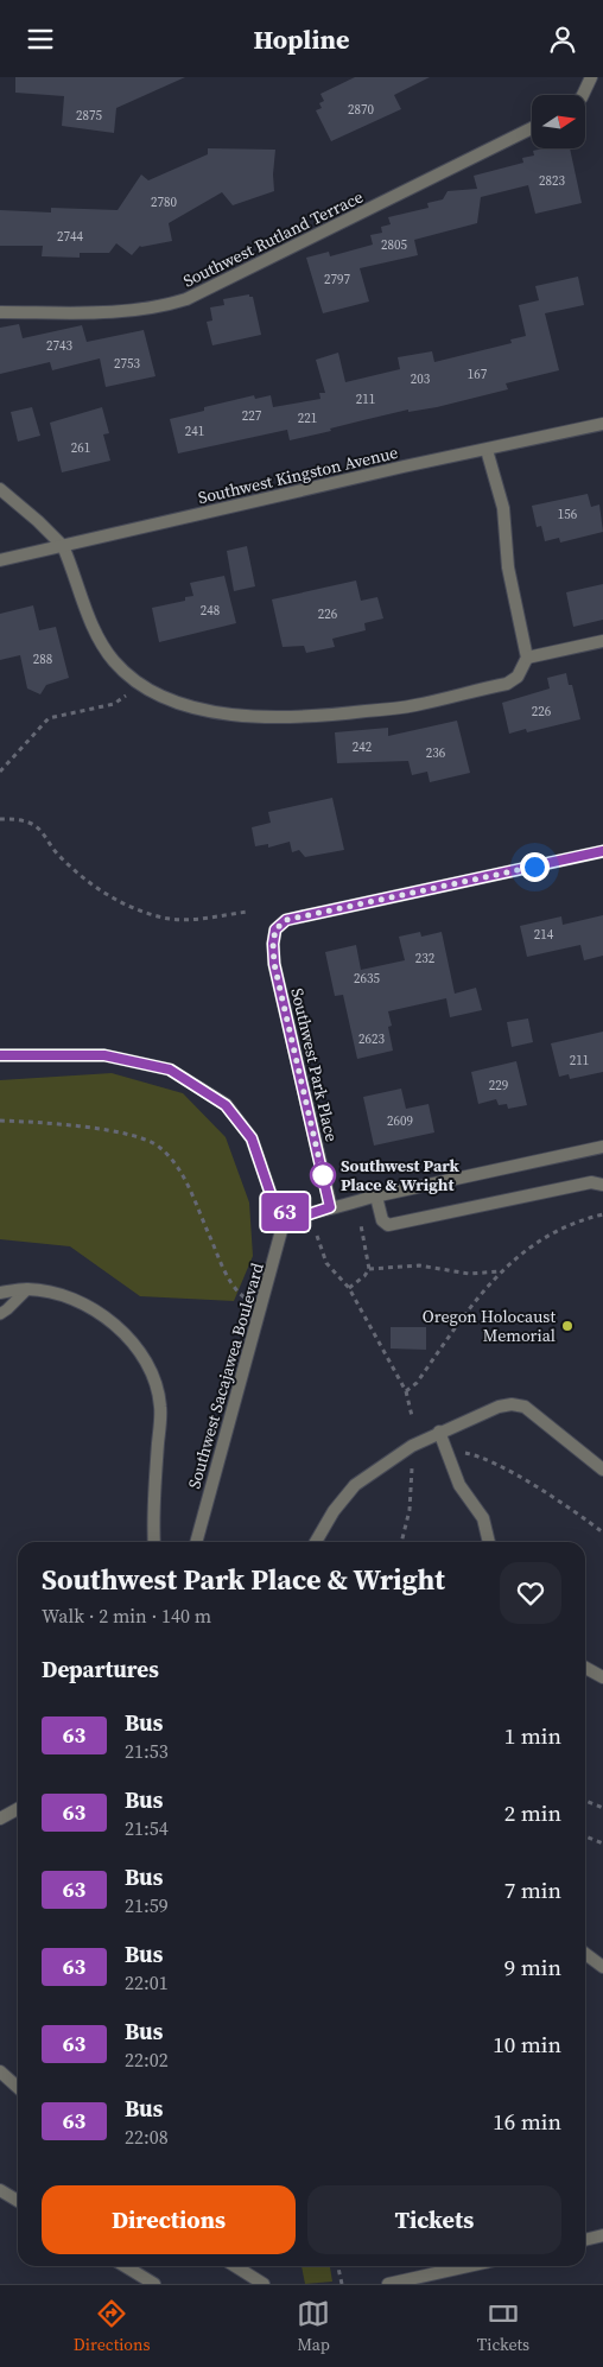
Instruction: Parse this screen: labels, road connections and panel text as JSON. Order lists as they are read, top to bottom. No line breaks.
{"streets":{"street":["Southwest Rutland Terrace","Southwest Kingston Avenue","Southwest Park Place","Southwest Sacajawea Boulevard"]},"places":["Southwest Park Place & Wright","Oregon Holocaust Memorial"],"lines":["bus line 63"],"house_numbers":["2870","2875","2823","2780","2744","2805","2797","2743","2753","167","203","211","227","221","241","261","156","248","226","288","226","242","236","214","232","2635","2623","211","229","2609"],"north":"right","page":{"header":"Hopline","on_map":"63","heading":[["Southwest Park Place & Wright","Walk · 2 min · 140 m"],"Departures"],"list":[{"mark":"63","name":"Bus","note":"21:53","value":"1 min"},{"mark":"63","name":"Bus","note":"21:54","value":"2 min"},{"mark":"63","name":"Bus","note":"21:59","value":"7 min"},{"mark":"63","name":"Bus","note":"22:01","value":"9 min"},{"mark":"63","name":"Bus","note":"22:02","value":"10 min"},{"mark":"63","name":"Bus","note":"22:08","value":"16 min"}],"buttons":["Directions","Tickets"],"tabs":["Directions","Map","Tickets"]}}
